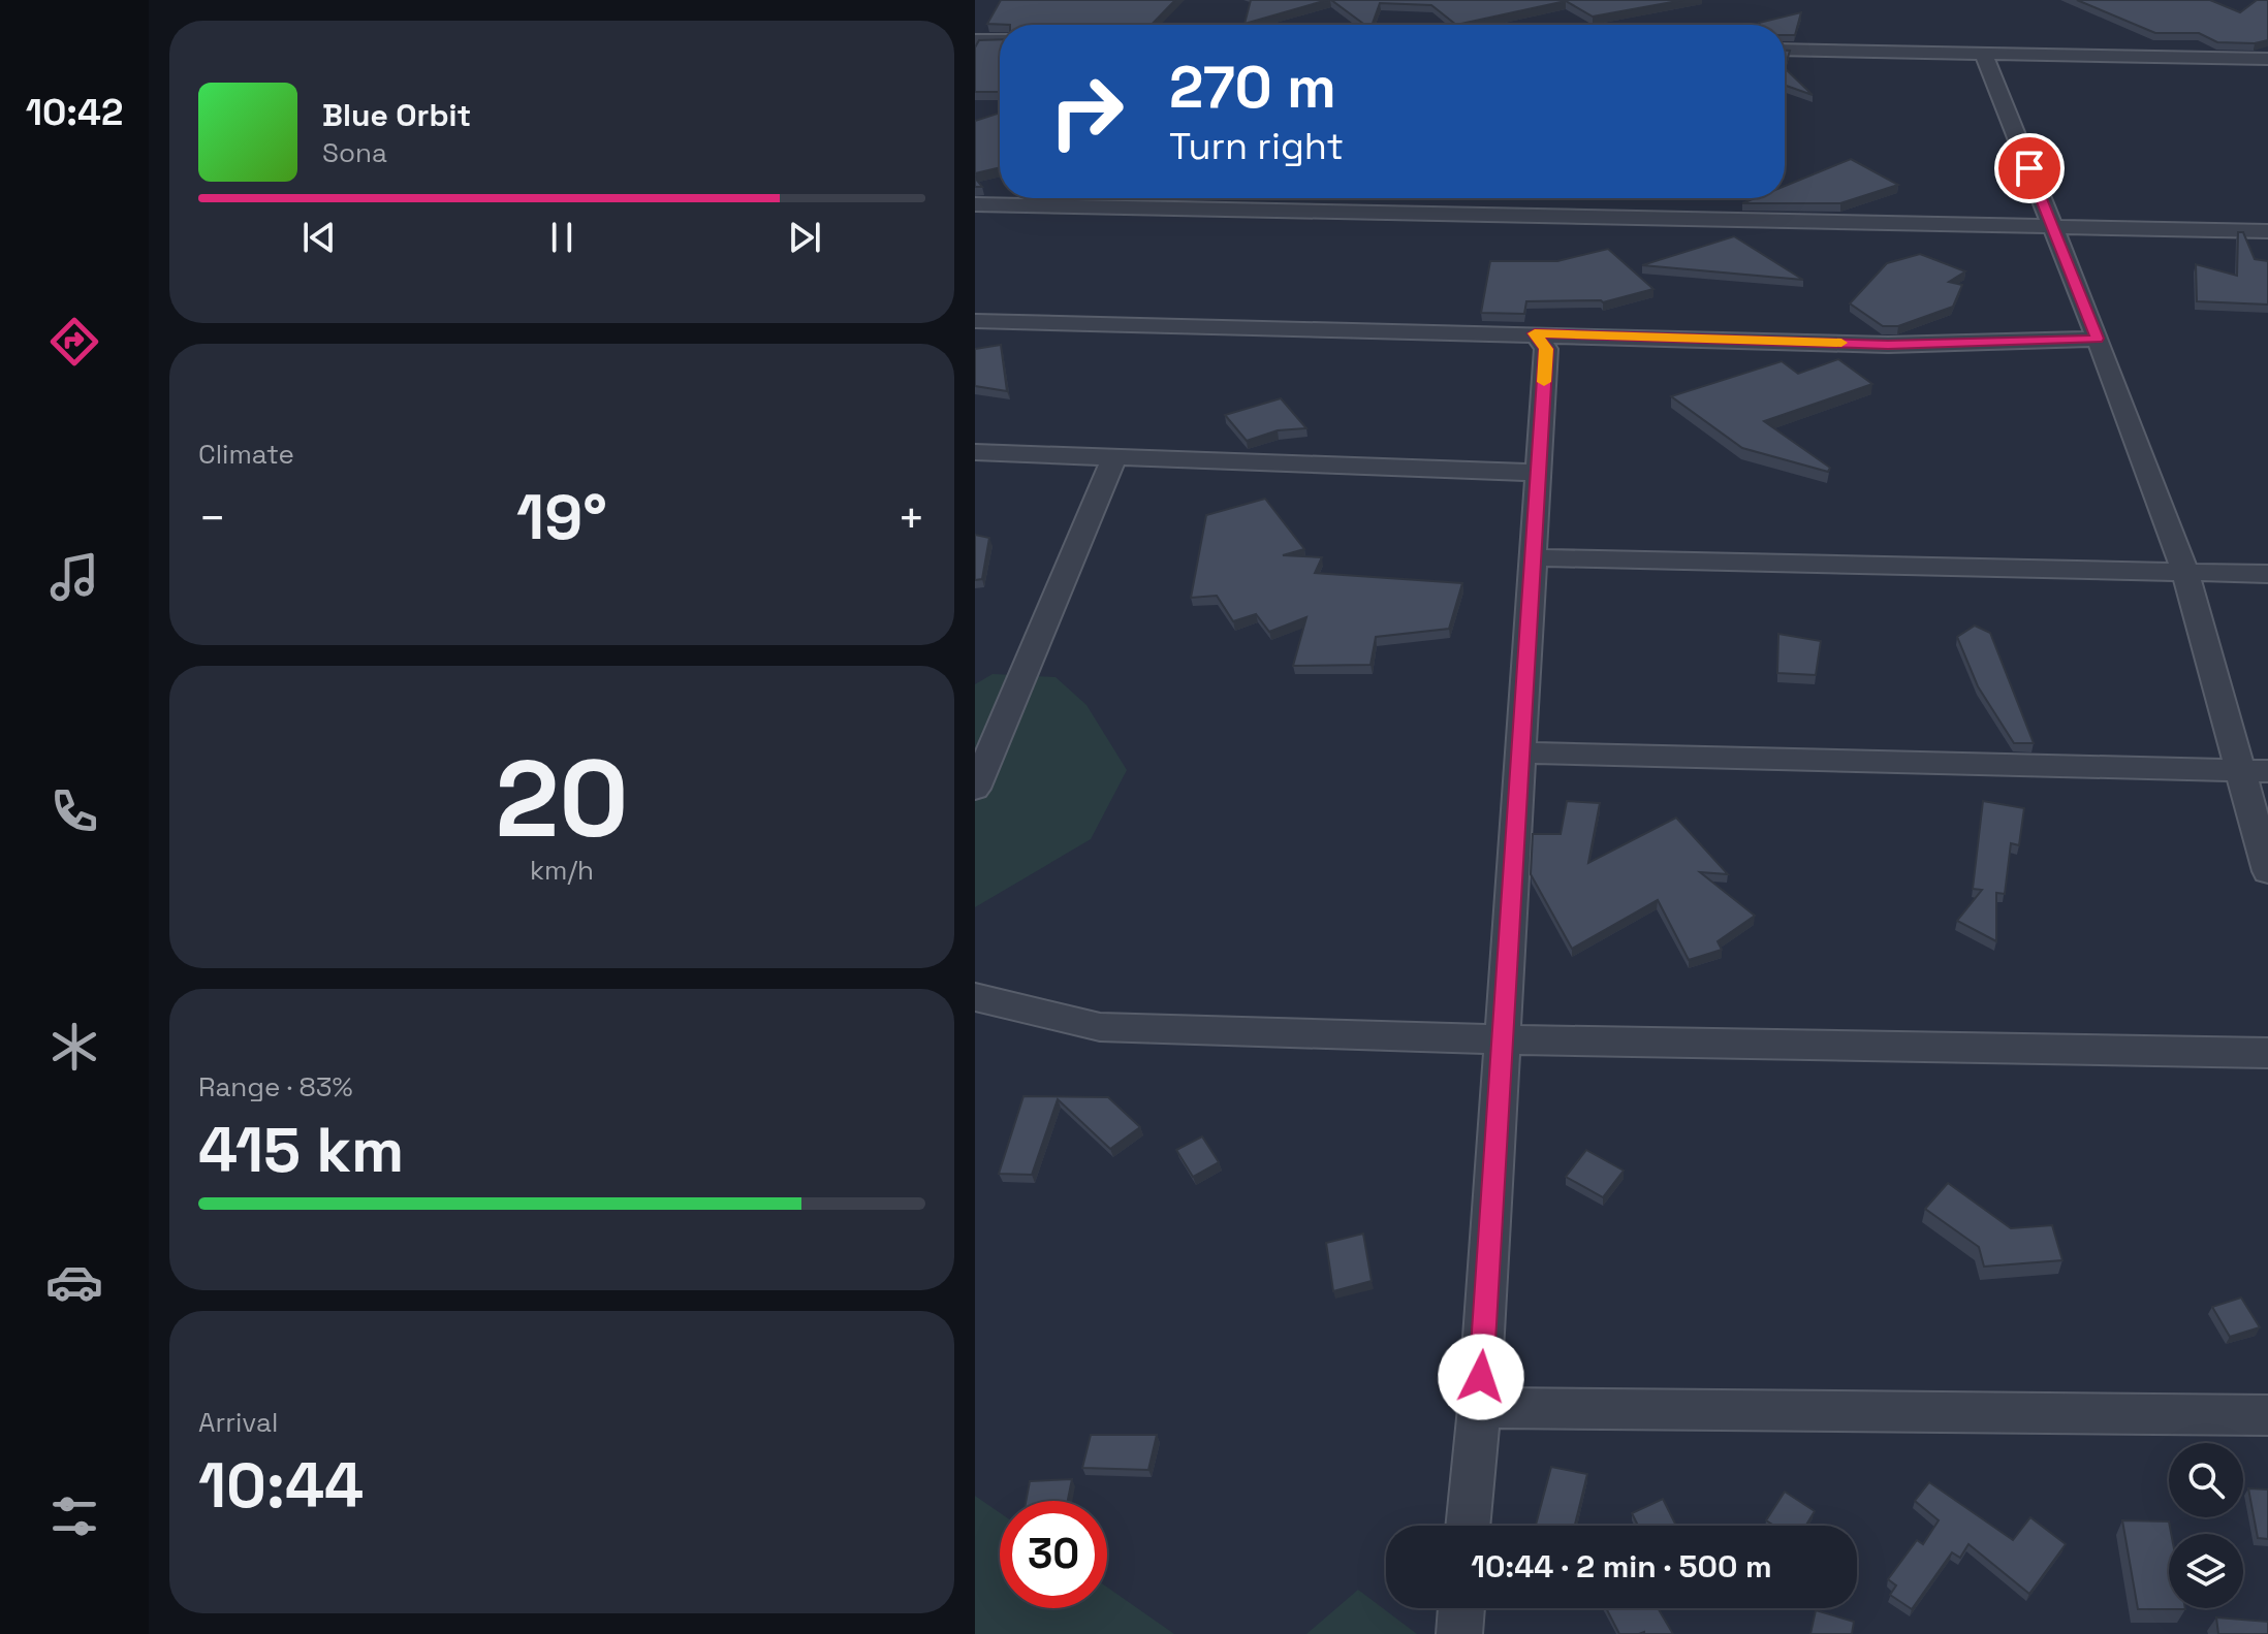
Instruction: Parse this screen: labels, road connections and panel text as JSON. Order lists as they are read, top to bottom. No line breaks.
{"page":{"tabs":"10:42","turn":["270 m","Turn right"],"song":["Blue Orbit","Sona"],"tile":["Climate",["20","km/h"],["Range · 83%","415 km"],["Arrival","10:44"]],"heat":["−","19°","+"],"limit":"30","trip":"10:44 · 2 min · 500 m"}}
